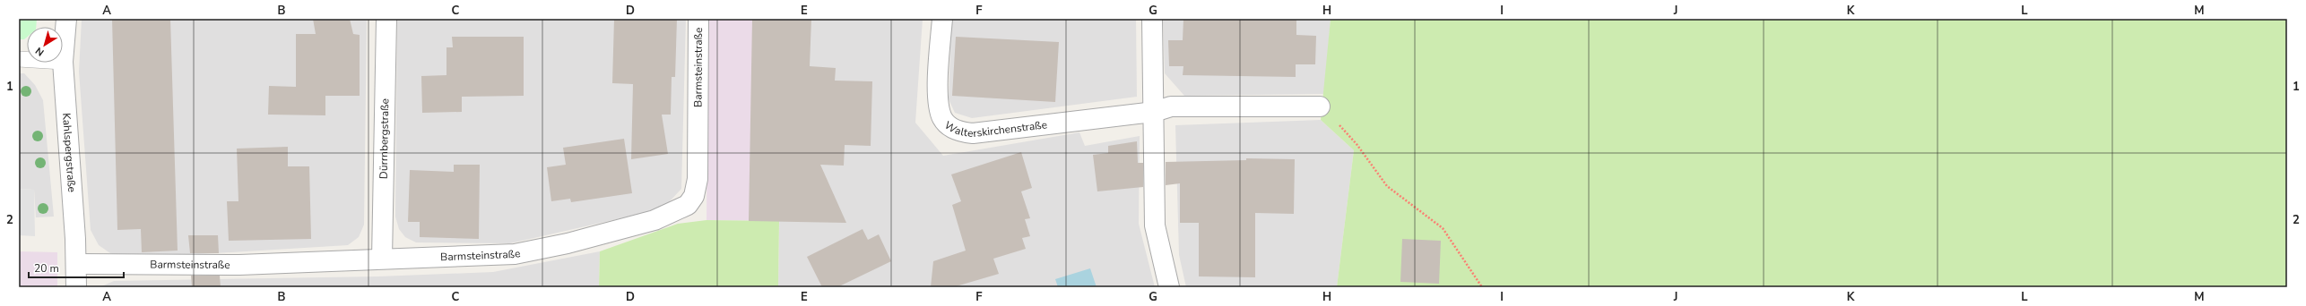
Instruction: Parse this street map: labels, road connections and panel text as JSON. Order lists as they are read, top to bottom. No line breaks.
{"streets":{"street":["Barmsteinstraße","Walterskirchenstraße","Dürrnbergstraße","Kahlspergstraße"]},"crossings":[["Barmsteinstraße","Dürrnbergstraße"],["Barmsteinstraße","Kahlspergstraße"]],"scale_bar":"20 m","north":"bottom left","grid":{"columns":["A","B","C","D","E","F","G","H","I","J","K","L","M"],"rows":["1","2"]}}
